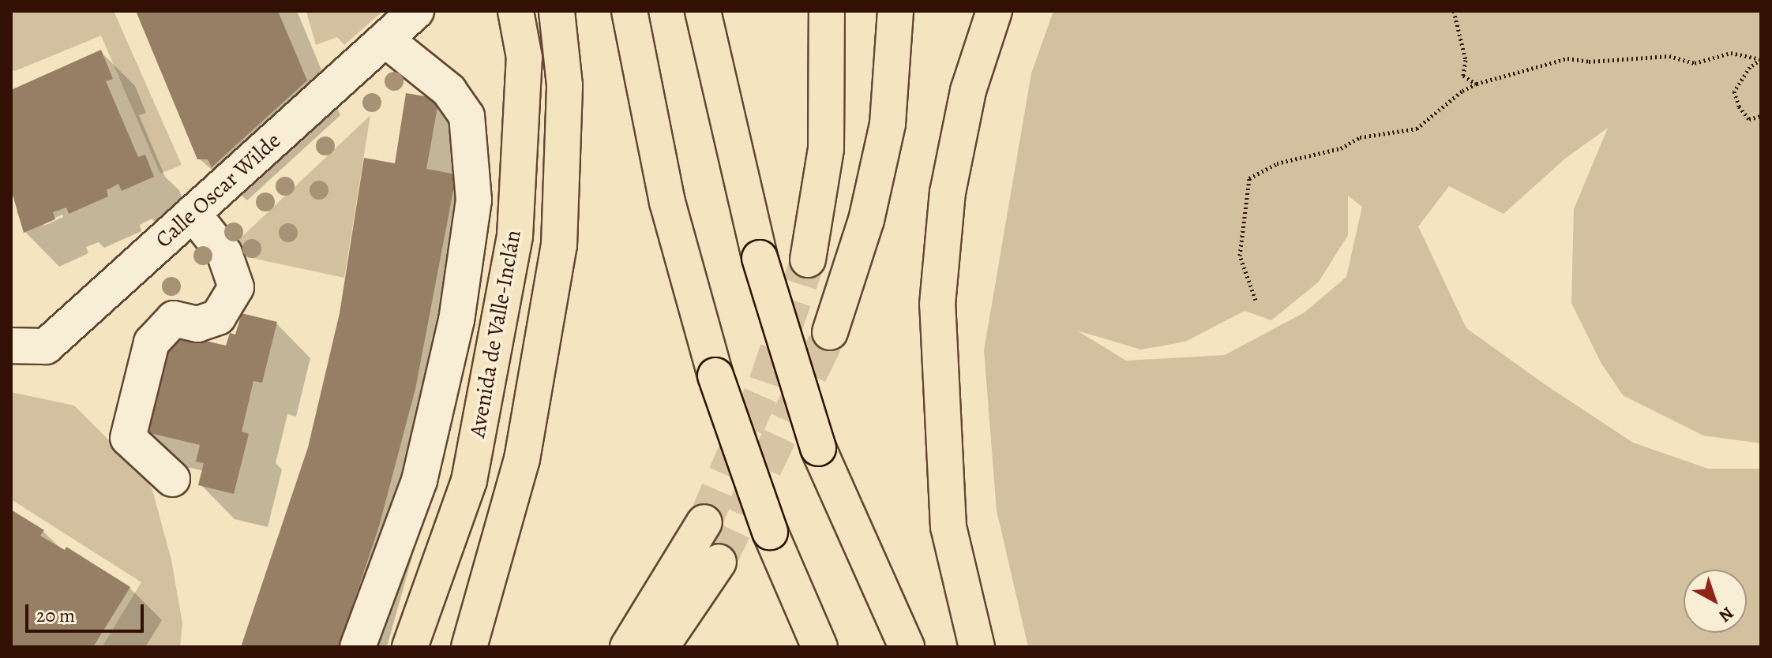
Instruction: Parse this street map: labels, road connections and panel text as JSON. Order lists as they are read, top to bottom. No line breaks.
{"streets":{"main road":["Avenida de Valle-Inclán"],"street":["Calle Oscar Wilde"]},"scale_bar":"20 m","north":"bottom right"}
